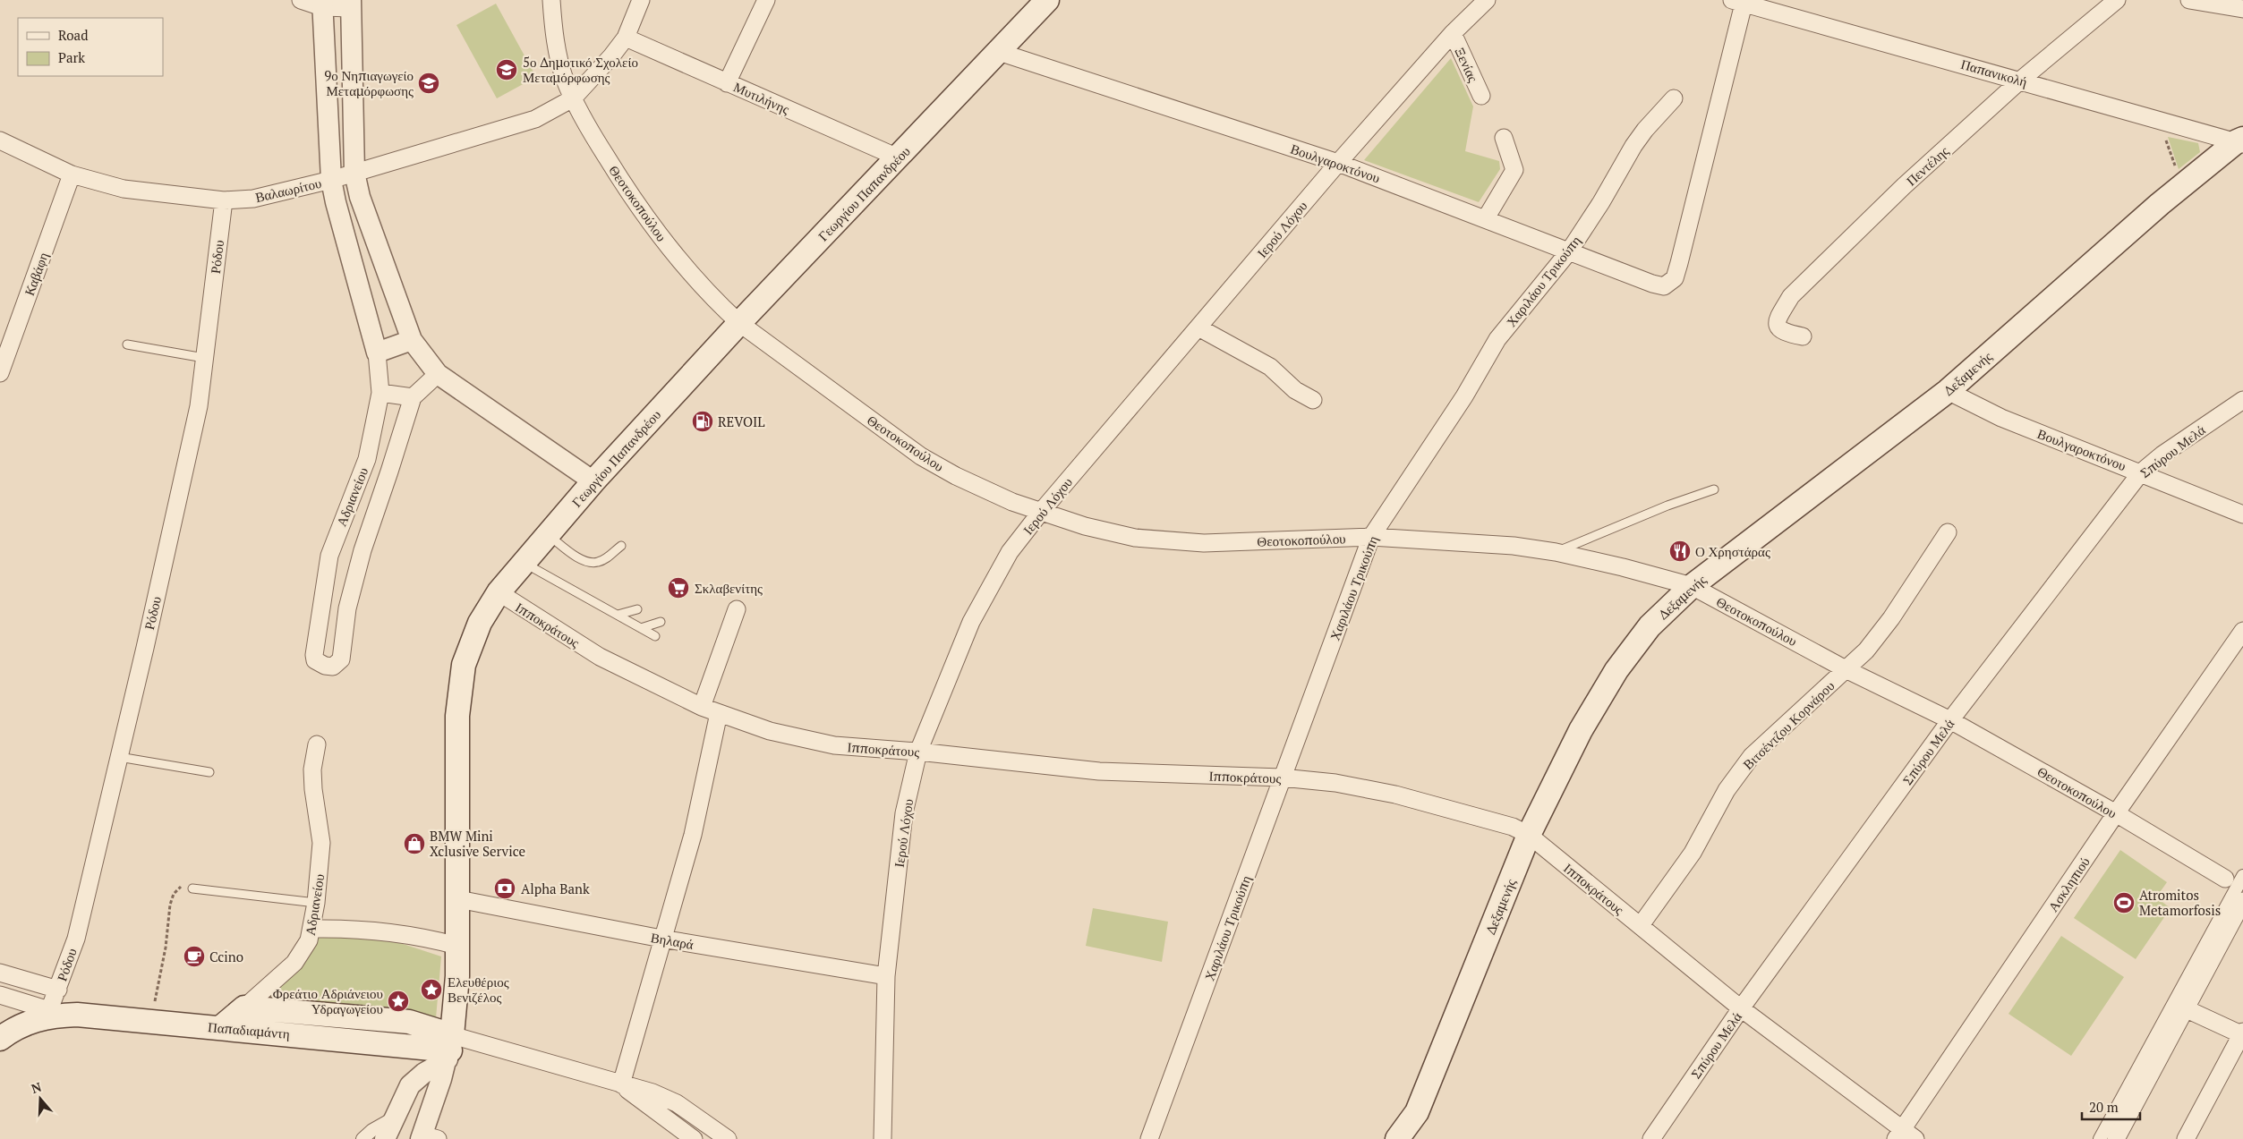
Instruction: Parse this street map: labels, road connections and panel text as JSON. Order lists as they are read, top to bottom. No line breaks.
{"streets":{"main road":["Γεωργίου Παπανδρέου","Δεξαμενής","Αδριανείου","Παπαδιαμάντη"],"street":["Ξενίας","Παπανικολή","Μυτιλήνης","Βουλγαροκτόνου","Πεντέλης","Βαλαωρίτου","Θεοτοκοπούλου","Ιερού Λόχου","Ρόδου","Καβάφη","Χαριλάου Τρικούπη","Σπύρου Μελά","Ιπποκράτους","Βιτσέντζου Κορνάρου","Ασκληπιού","Βηλαρά"]},"crossings":[["Ξενίας","Ιερού Λόχου"],["Παπανικολή","Βουλγαροκτόνου"],["Παπανικολή","Πεντέλης"],["Παπανικολή","Δεξαμενής"],["Μυτιλήνης","Βαλαωρίτου"],["Μυτιλήνης","Γεωργίου Παπανδρέου"],["Βουλγαροκτόνου","Γεωργίου Παπανδρέου"],["Βουλγαροκτόνου","Ιερού Λόχου"],["Βουλγαροκτόνου","Χαριλάου Τρικούπη"],["Βουλγαροκτόνου","Δεξαμενής"],["Βουλγαροκτόνου","Σπύρου Μελά"],["Βαλαωρίτου","Θεοτοκοπούλου"],["Βαλαωρίτου","Ρόδου"],["Βαλαωρίτου","Καβάφη"],["Βαλαωρίτου","Αδριανείου"],["Γεωργίου Παπανδρέου","Θεοτοκοπούλου"],["Γεωργίου Παπανδρέου","Ιπποκράτους"],["Γεωργίου Παπανδρέου","Βηλαρά"],["Γεωργίου Παπανδρέου","Παπαδιαμάντη"],["Θεοτοκοπούλου","Ιερού Λόχου"],["Θεοτοκοπούλου","Χαριλάου Τρικούπη"],["Θεοτοκοπούλου","Δεξαμενής"],["Θεοτοκοπούλου","Σπύρου Μελά"],["Θεοτοκοπούλου","Βιτσέντζου Κορνάρου"],["Θεοτοκοπούλου","Ασκληπιού"],["Ιερού Λόχου","Ιπποκράτους"],["Ιερού Λόχου","Βηλαρά"],["Ρόδου","Παπαδιαμάντη"],["Χαριλάου Τρικούπη","Ιπποκράτους"],["Δεξαμενής","Ιπποκράτους"],["Σπύρου Μελά","Ιπποκράτους"],["Αδριανείου","Παπαδιαμάντη"],["Ιπποκράτους","Βιτσέντζου Κορνάρου"],["Ιπποκράτους","Ασκληπιού"]],"places":{"school or university":["5ο Δημοτικό Σχολείο Μεταμόρφωσης","9ο Νηπιαγωγείο Μεταμόρφωσης"],"fuel station":["REVOIL"],"restaurant":["Ο Χρηστάρας"],"supermarket":["Σκλαβενίτης"],"shop":["BMW Mini Xclusive Service"],"bank":["Alpha Bank"],"sports":["Atromitos Metamorfosis"],"cafe":["Ccino"],"place":["Ελευθέριος Βενιζέλος","Φρεάτιο Αδριάνειου Υδραγωγείου"]},"legend":["Road","Park"],"scale_bar":"20 m","north":"top"}
